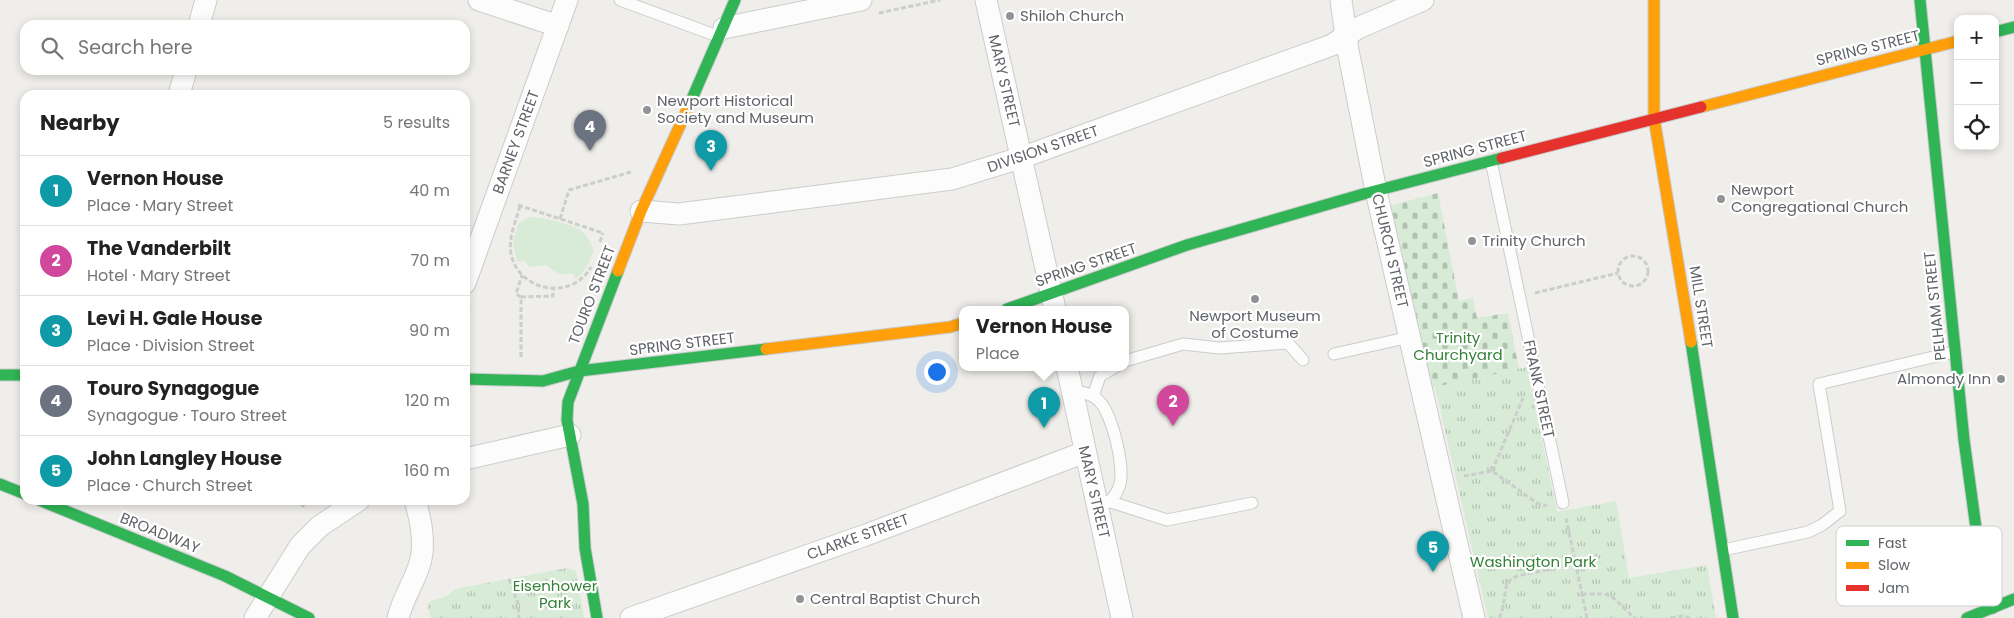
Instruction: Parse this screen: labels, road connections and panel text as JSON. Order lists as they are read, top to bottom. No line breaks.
{"streets":{"main road":["SPRING STREET","TOURO STREET","PELHAM STREET","MILL STREET","BROADWAY"],"street":["MARY STREET","BARNEY STREET","DIVISION STREET","CHURCH STREET","CLARKE STREET"],"lane":["FRANK STREET"]},"crossings":[["SPRING STREET","MARY STREET"],["SPRING STREET","CHURCH STREET"],["SPRING STREET","TOURO STREET"],["SPRING STREET","PELHAM STREET"],["SPRING STREET","MILL STREET"],["SPRING STREET","FRANK STREET"],["MARY STREET","DIVISION STREET"],["MARY STREET","CLARKE STREET"],["DIVISION STREET","CHURCH STREET"],["DIVISION STREET","TOURO STREET"]],"parks":["Trinity Churchyard","Washington Park","Eisenhower Park"],"places":["Shiloh Church","Newport Historical Society and Museum","Newport Congregational Church","Trinity Church","Newport Museum of Costume","Almondy Inn","Central Baptist Church"],"legend":["Fast","Slow","Jam"],"page":{"map_buttons":["+","−"],"search":"Search here","heading":["Nearby","5 results"],"pins":["4","3","2","1","5"],"list":[{"mark":"1","name":"Vernon House","note":"Place · Mary Street","value":"40 m"},{"mark":"2","name":"The Vanderbilt","note":"Hotel · Mary Street","value":"70 m"},{"mark":"3","name":"Levi H. Gale House","note":"Place · Division Street","value":"90 m"},{"mark":"4","name":"Touro Synagogue","note":"Synagogue · Touro Street","value":"120 m"},{"mark":"5","name":"John Langley House","note":"Place · Church Street","value":"160 m"}],"popup":["Vernon House","Place"]}}
